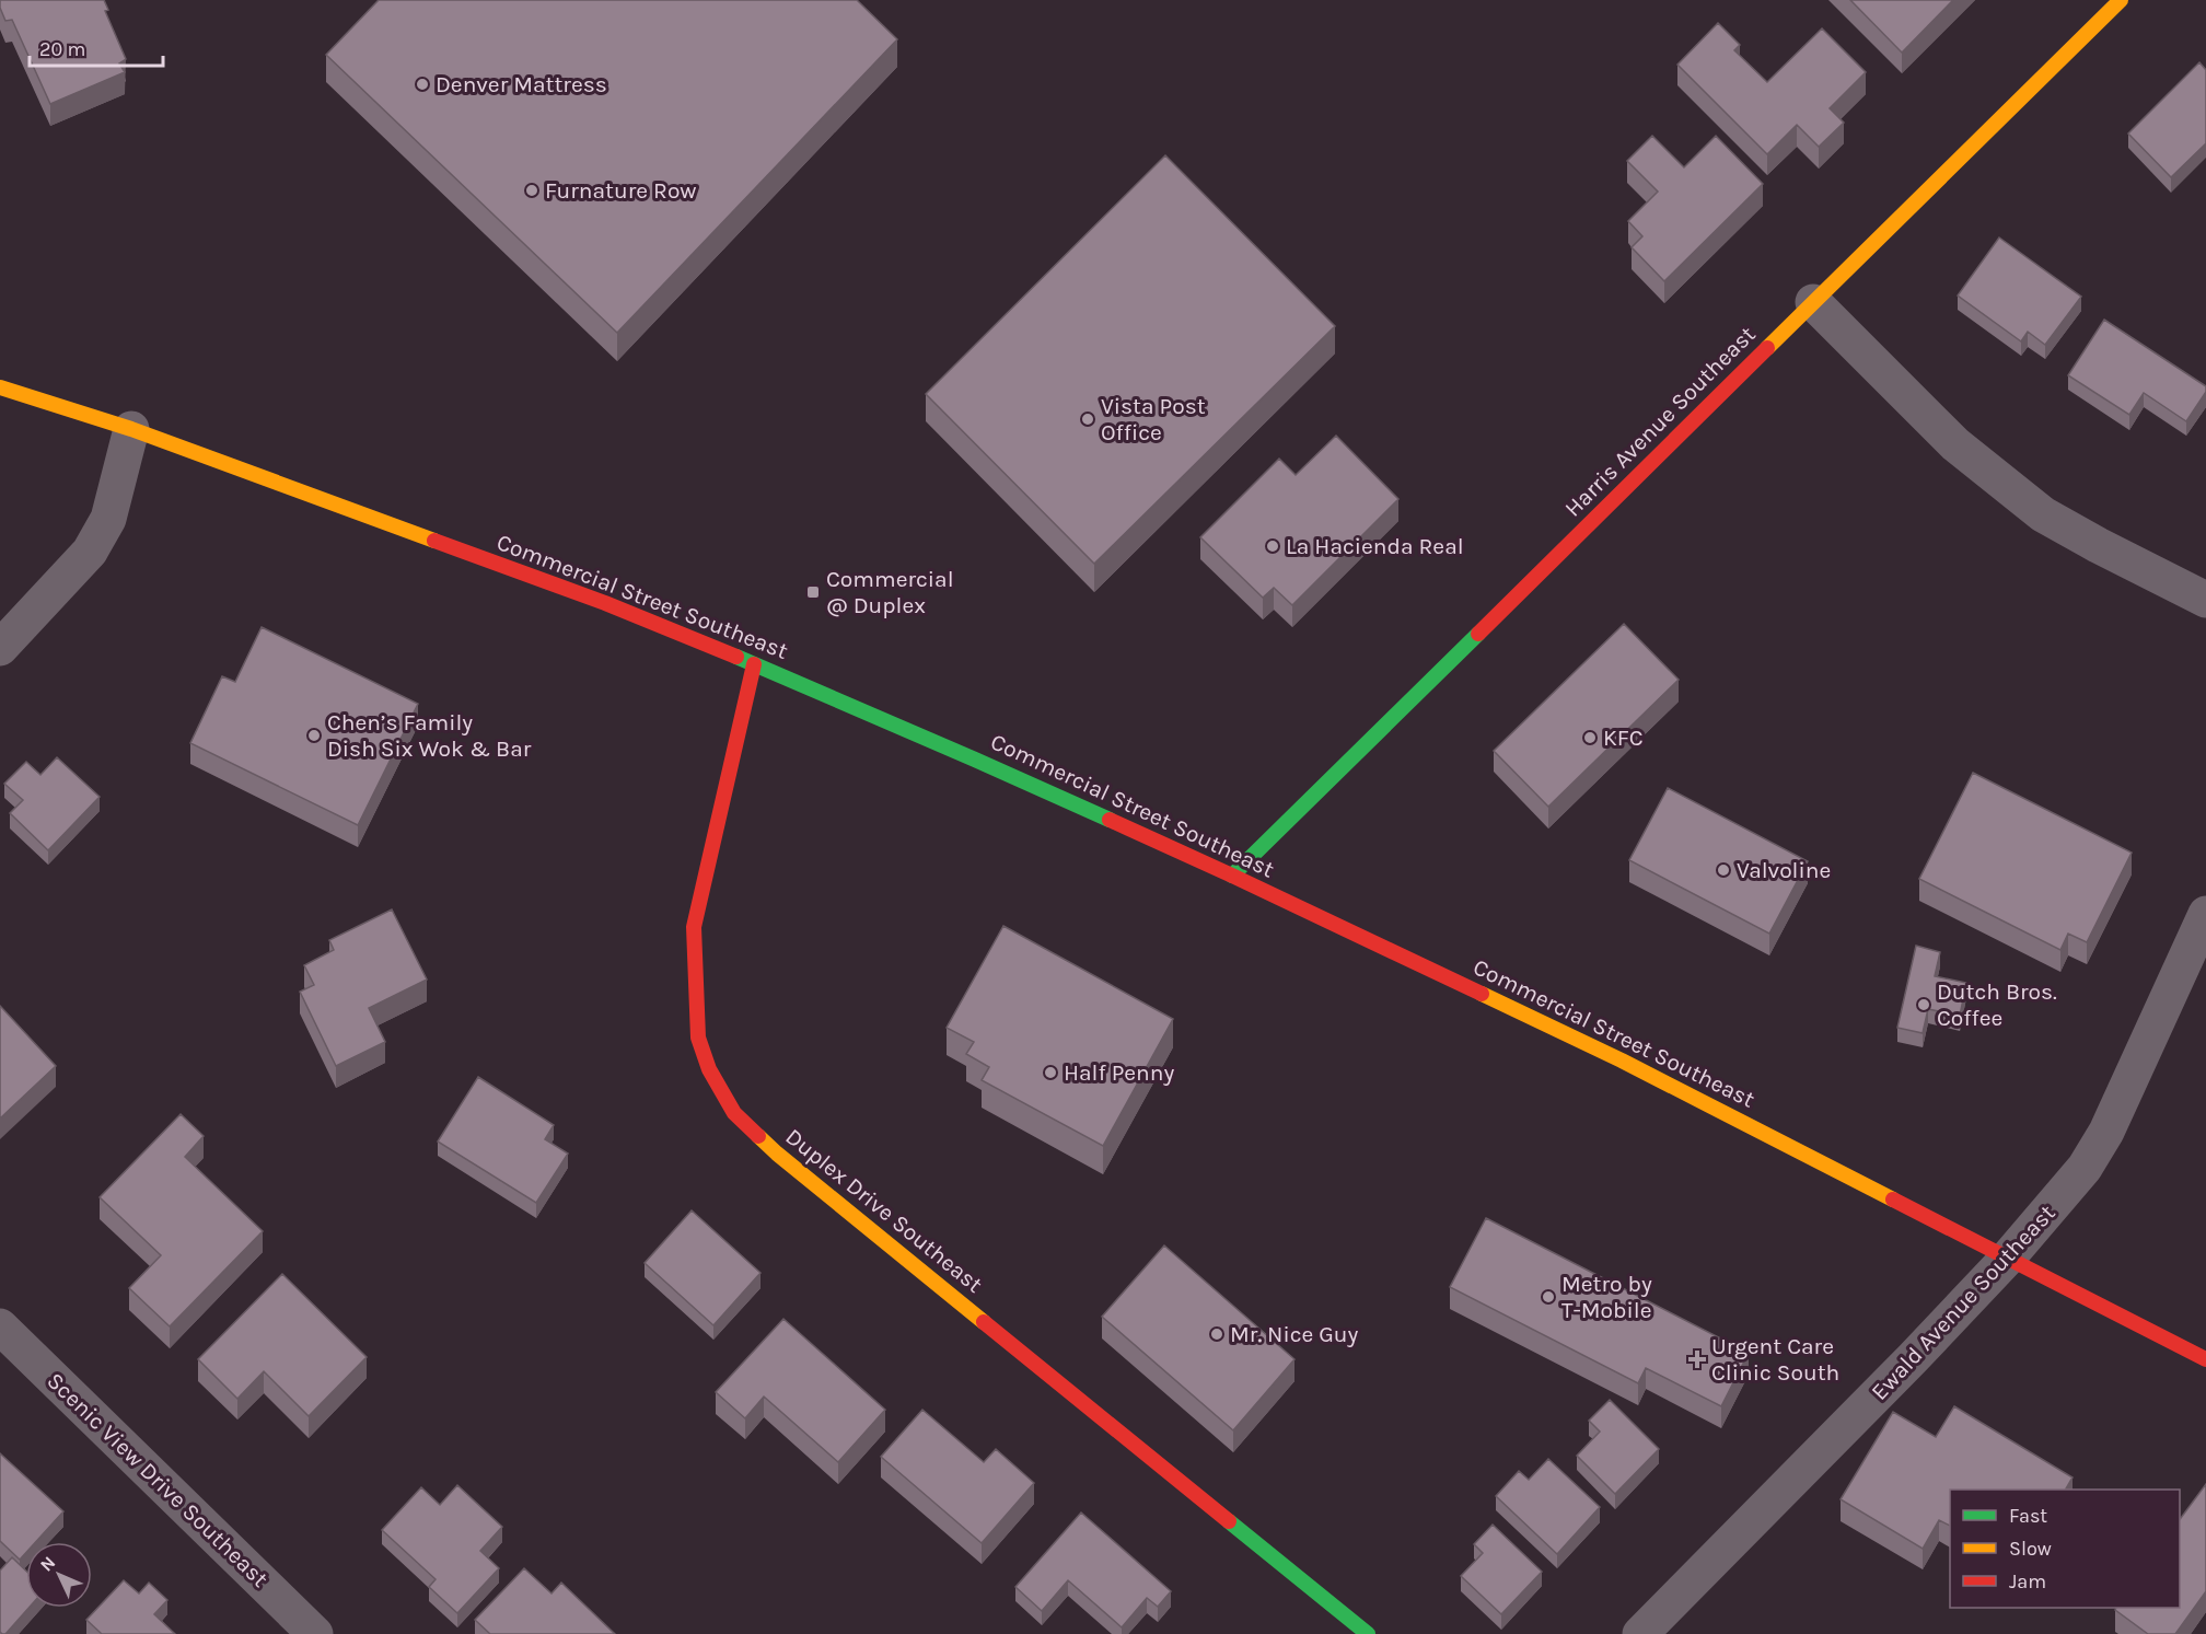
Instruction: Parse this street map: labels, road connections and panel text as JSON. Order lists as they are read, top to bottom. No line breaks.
{"streets":{"street":["Harris Avenue Southeast","Commercial Street Southeast","Duplex Drive Southeast","Ewald Avenue Southeast","Scenic View Drive Southeast"]},"crossings":[["Harris Avenue Southeast","Commercial Street Southeast"],["Commercial Street Southeast","Duplex Drive Southeast"],["Commercial Street Southeast","Ewald Avenue Southeast"]],"places":{"other":["Denver Mattress","Furnature Row","Vista Post Office","La Hacienda Real","Chen’s Family Dish Six Wok & Bar","KFC","Valvoline","Dutch Bros. Coffee","Half Penny","Metro by T-Mobile","Mr. Nice Guy"],"transit":["Commercial @ Duplex"],"health":["Urgent Care Clinic South"]},"legend":["Fast","Slow","Jam"],"scale_bar":"20 m","north":"top left"}
